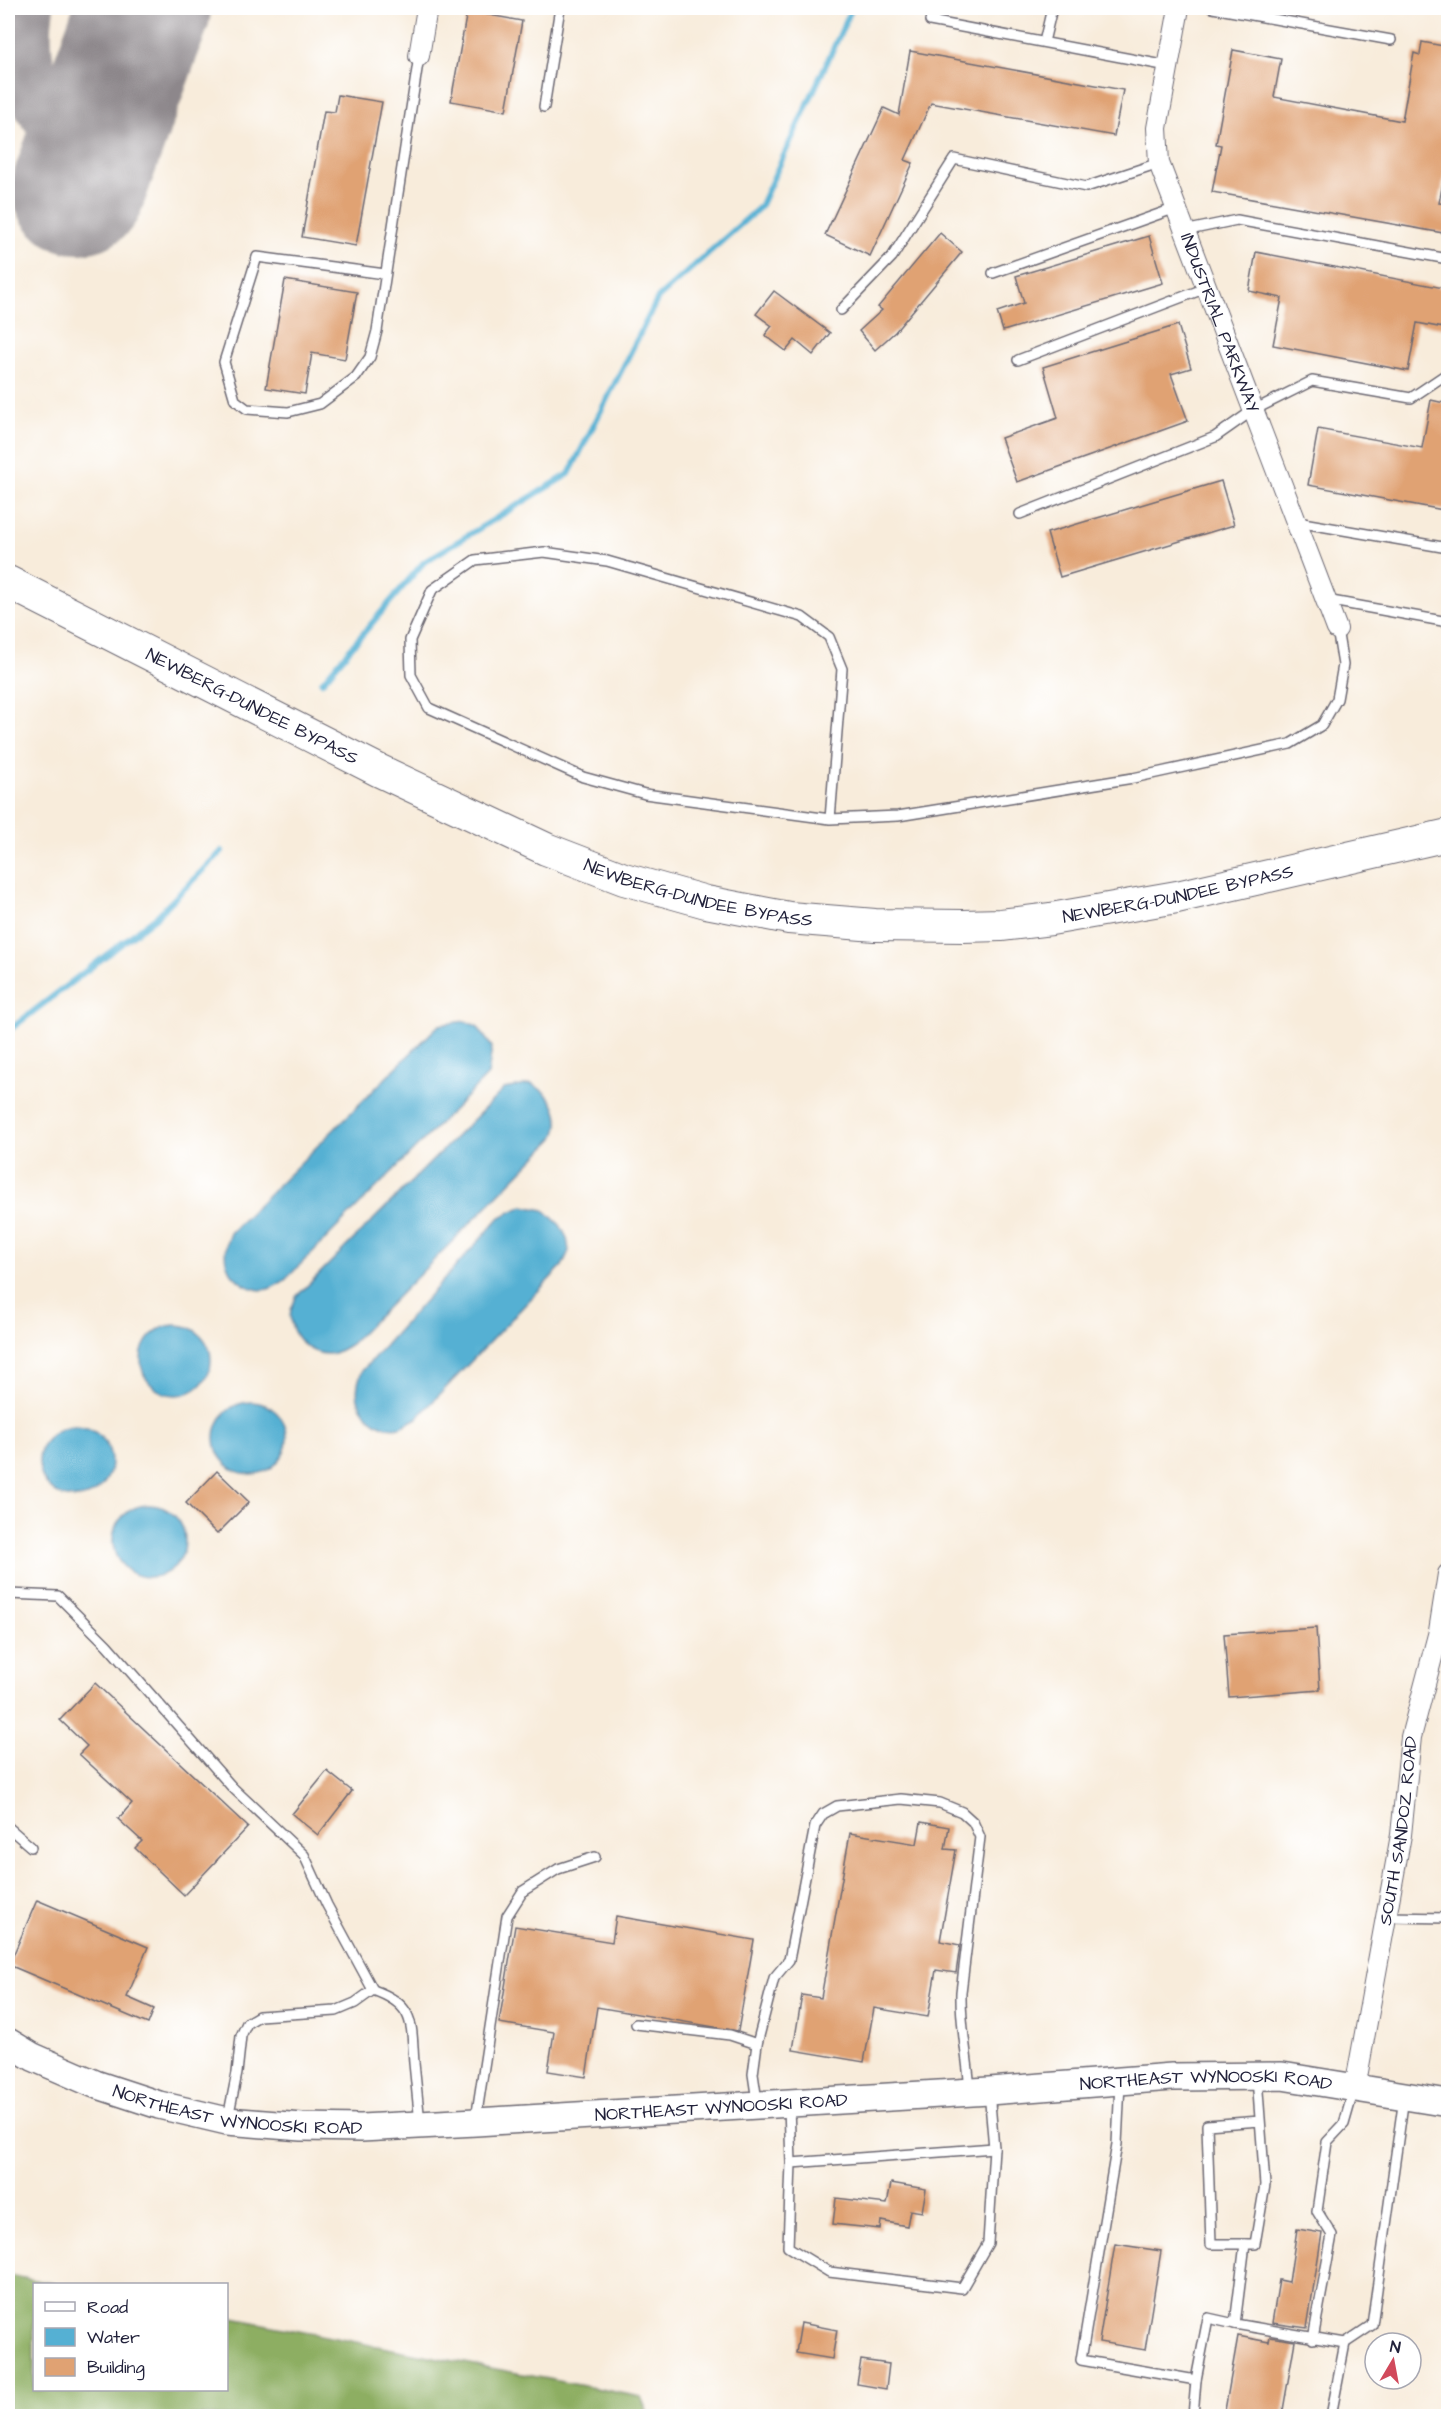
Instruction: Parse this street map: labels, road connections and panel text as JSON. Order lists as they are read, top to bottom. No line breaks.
{"streets":{"highway":["NEWBERG-DUNDEE BYPASS"],"main road":["NORTHEAST WYNOOSKI ROAD"],"street":["INDUSTRIAL PARKWAY","SOUTH SANDOZ ROAD"]},"crossings":[["SOUTH SANDOZ ROAD","NORTHEAST WYNOOSKI ROAD"]],"legend":["Road","Water","Building"],"north":"top"}
